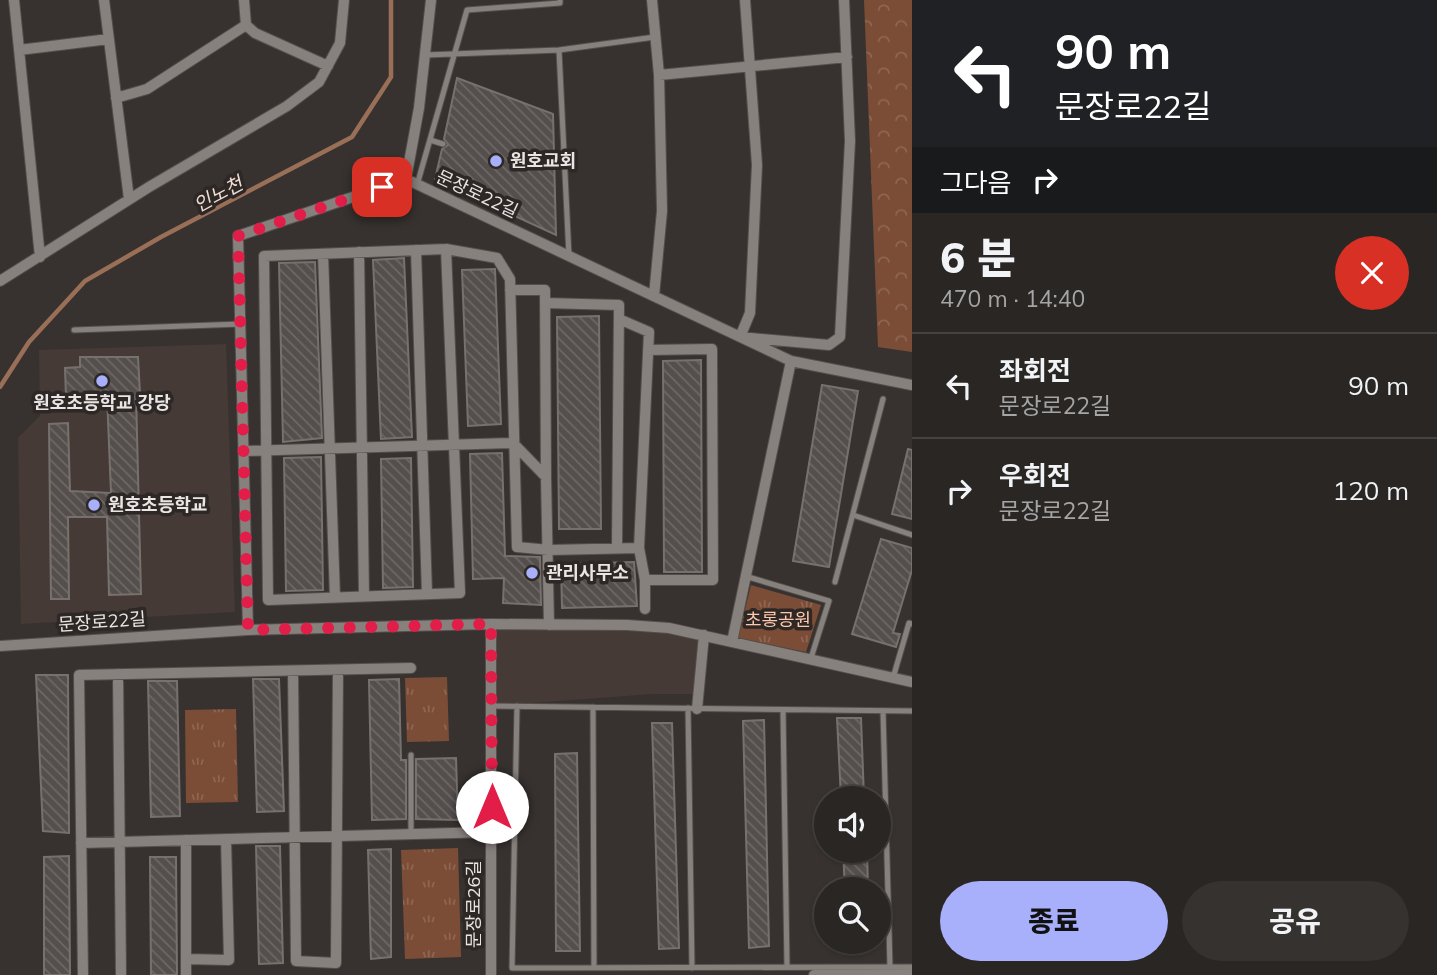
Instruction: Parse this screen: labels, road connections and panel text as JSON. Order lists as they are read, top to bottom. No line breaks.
{"streets":{"street":["문장로22길","문장로26길"]},"crossings":[["문장로22길","문장로26길"]],"water":["인노천"],"parks":["초롱공원"],"places":["원호교회","원호초등학교 강당","원호초등학교","관리사무소"],"page":{"turn":["90 m","문장로22길"],"then":"그다음","heading":["6 분","470 m · 14:40"],"list":[{"name":"좌회전","note":"문장로22길","value":"90 m"},{"name":"우회전","note":"문장로22길","value":"120 m"}],"buttons":["종료","공유"]}}
